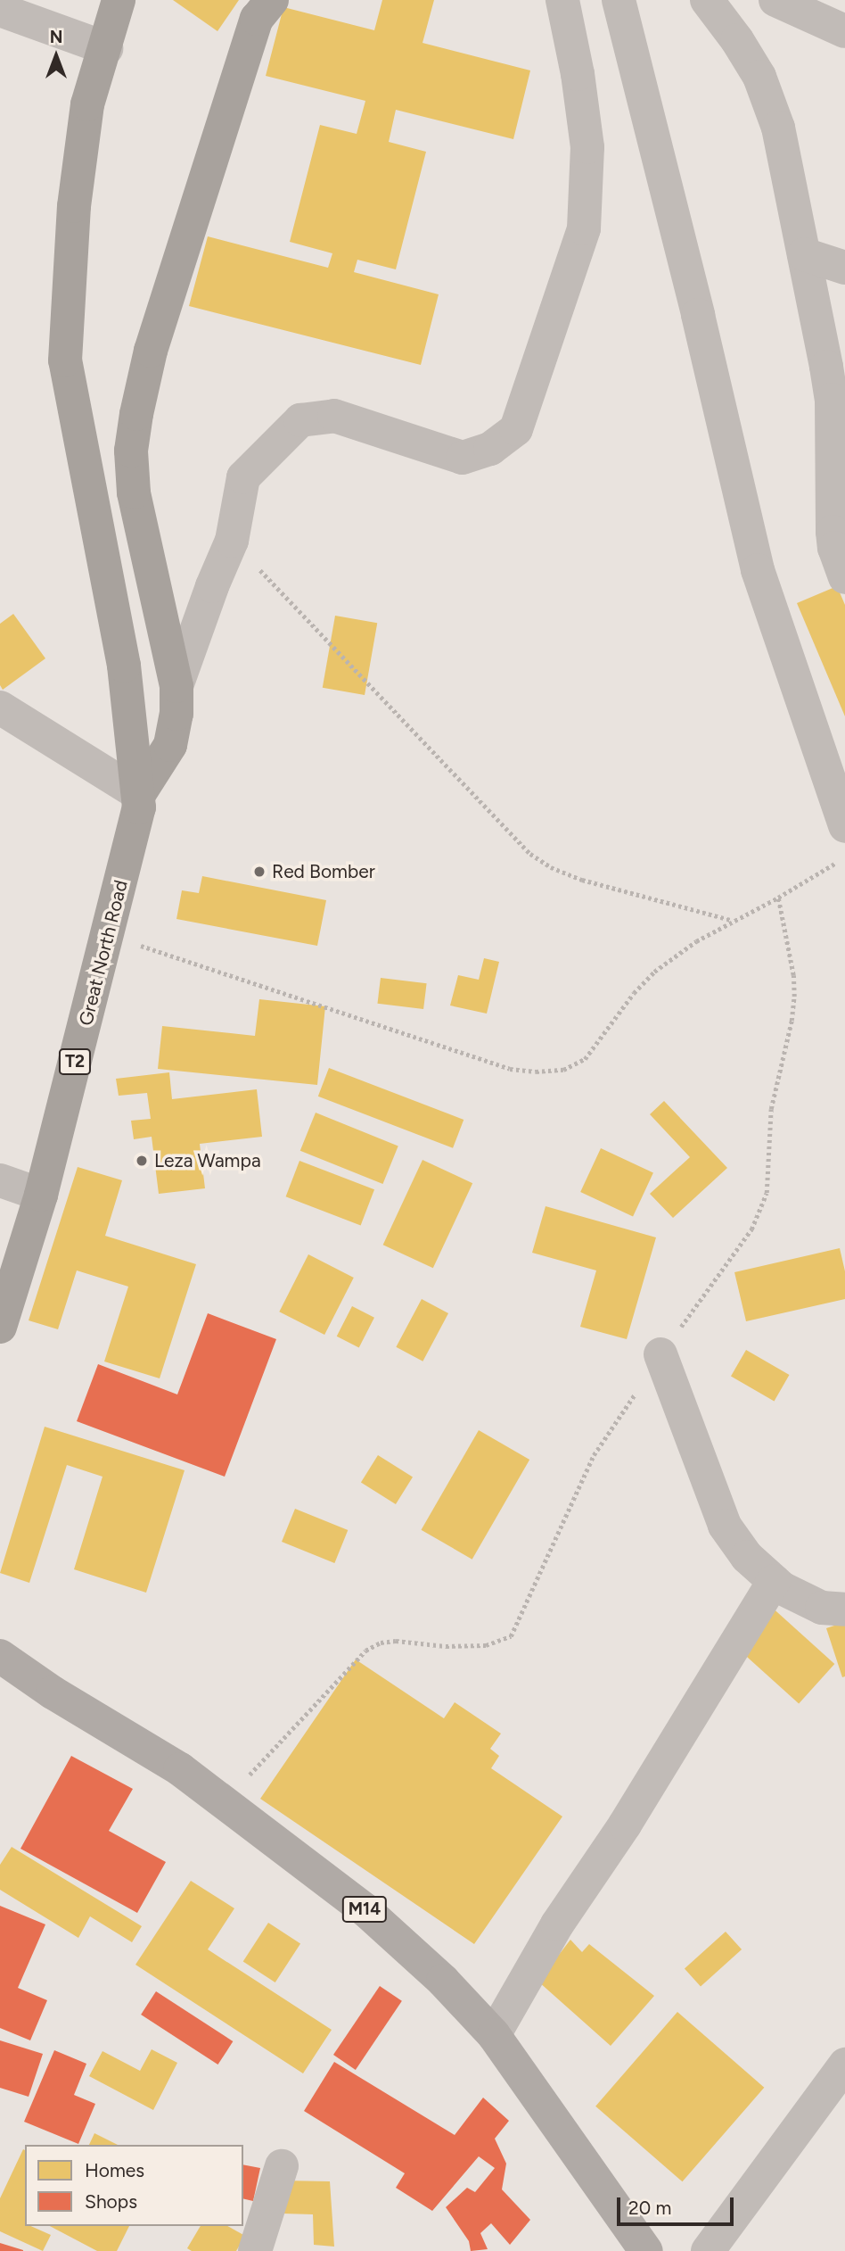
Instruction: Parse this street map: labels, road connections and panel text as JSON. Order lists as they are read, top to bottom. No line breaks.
{"streets":{"highway":["Great North Road","T2"],"main road":["M14"]},"places":["Red Bomber","Leza Wampa"],"legend":["Homes","Shops"],"scale_bar":"20 m","north":"top"}
